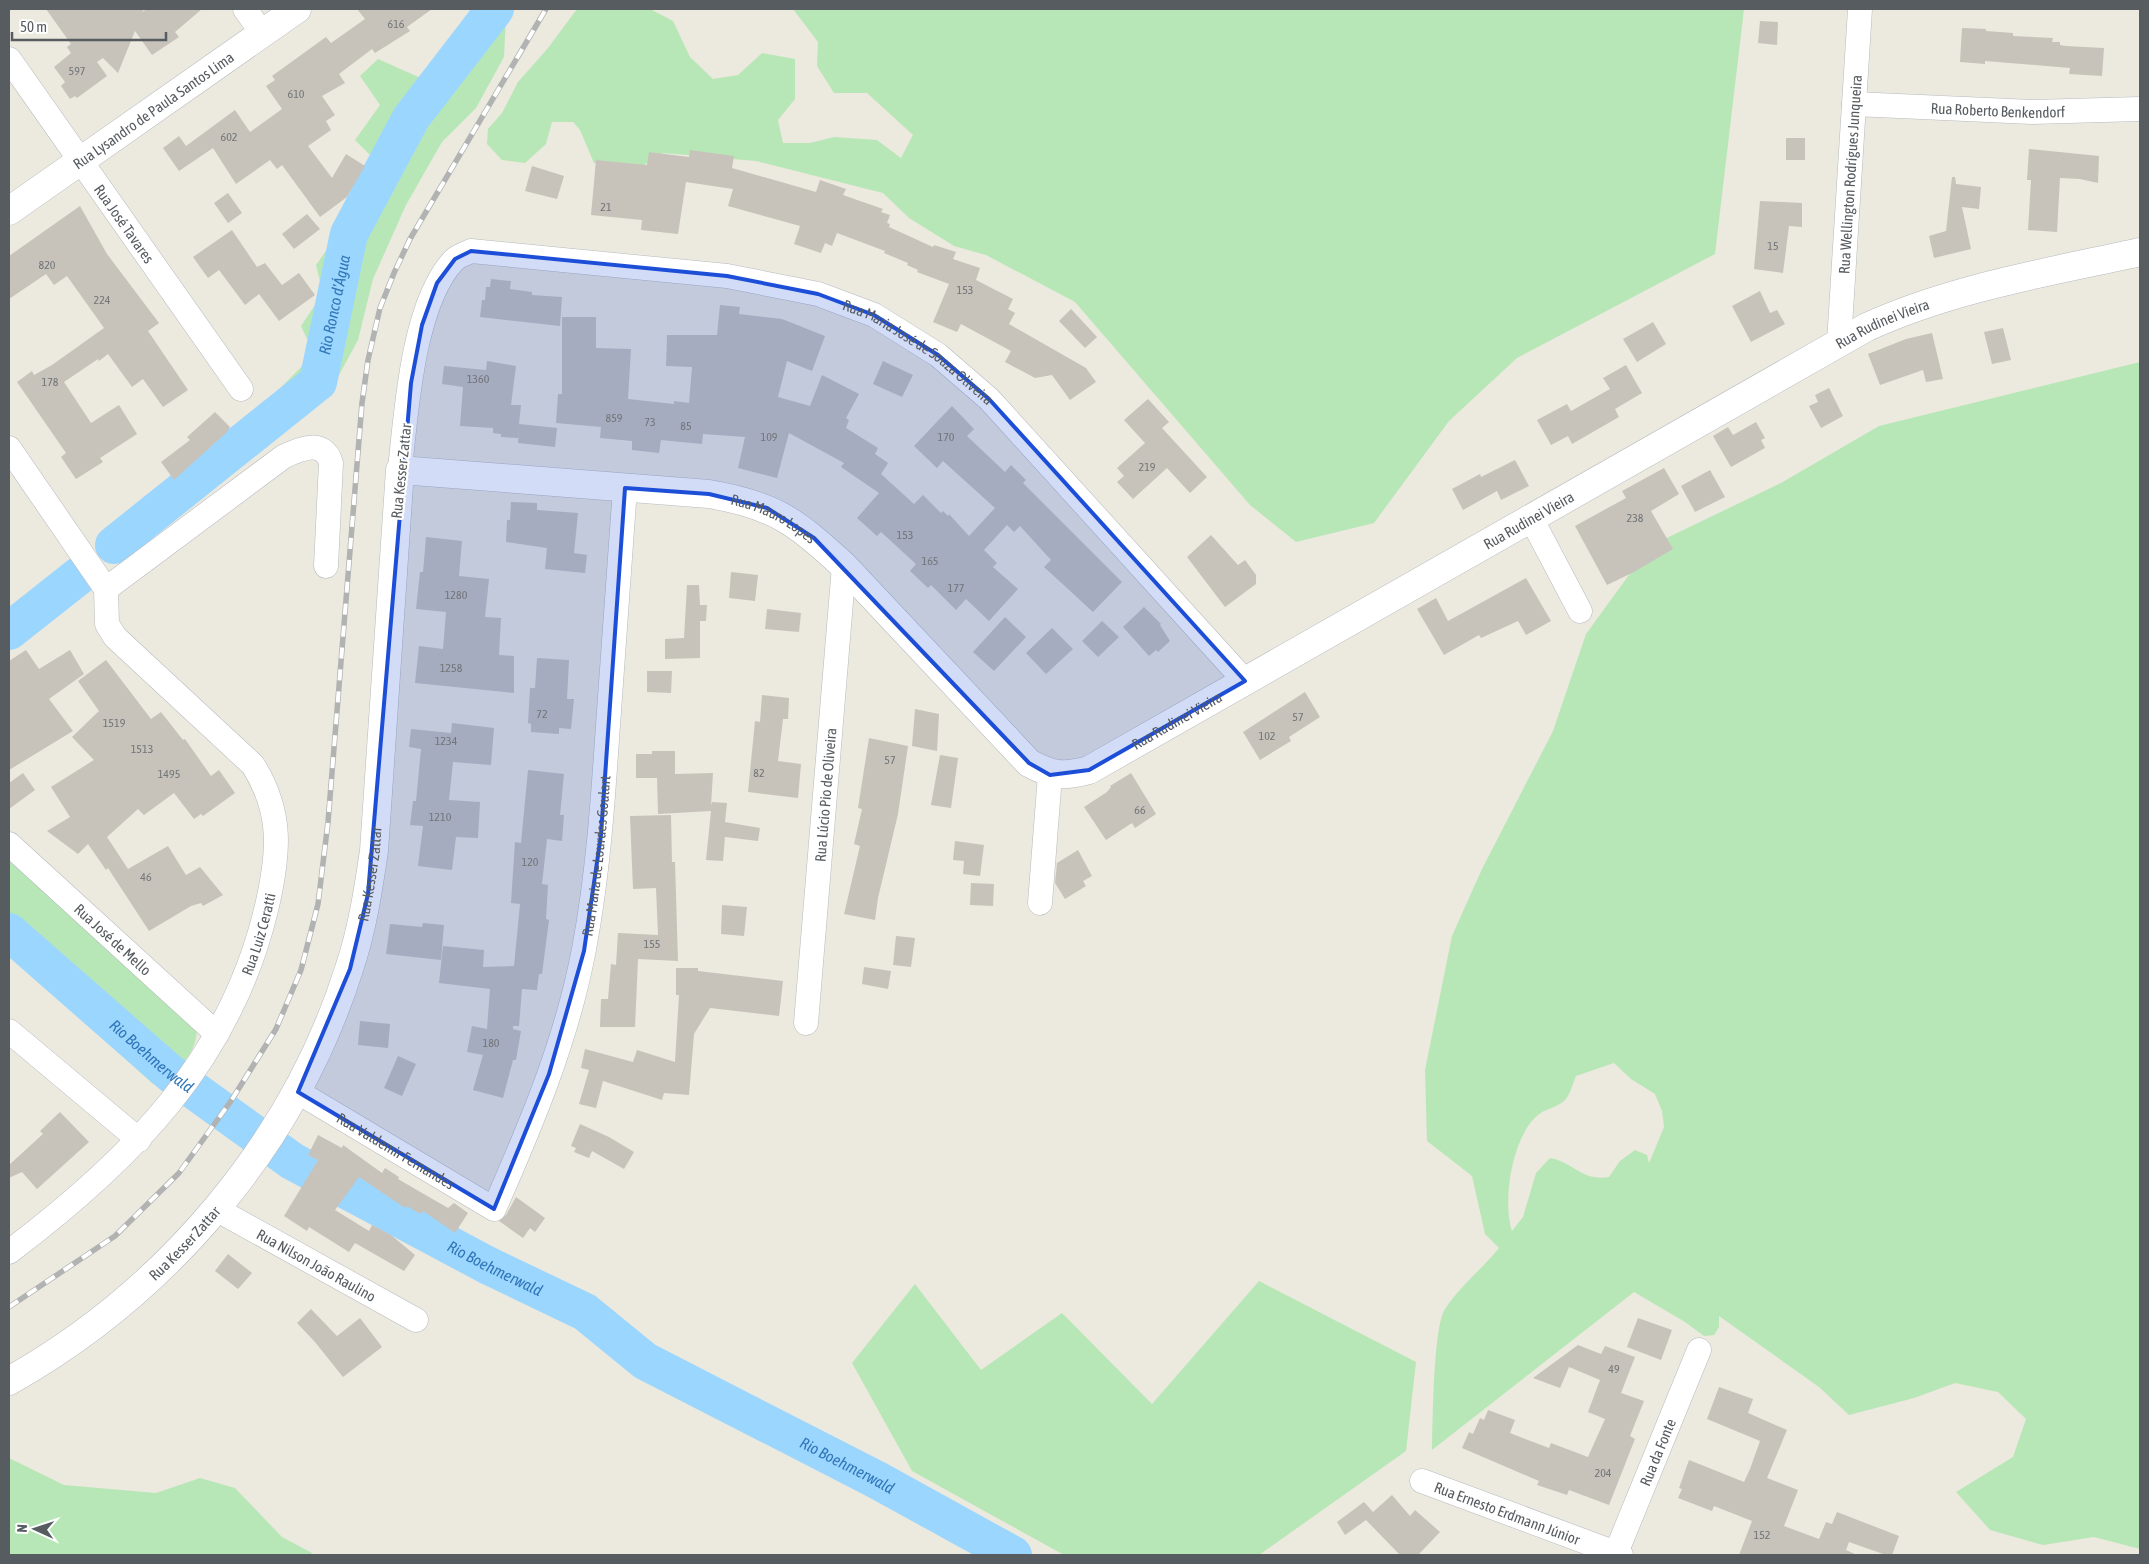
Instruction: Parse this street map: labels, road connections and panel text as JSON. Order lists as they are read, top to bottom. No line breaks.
{"streets":{"street":["Rua Roberto Benkendorf","Rua Lysandro de Paula Santos Lima","Rua Wellington Rodrigues Junqueira","Rua José Tavares","Rua Rudinei Vieira","Rua Maria José de Souza Oliveira","Rua Kesser Zattar","Rua Mauro Lopes","Rua Lúcio Pio de Oliveira","Rua Maria de Lourdes Goulart","Rua Luiz Ceratti","Rua José de Mello","Rua Valdemir Fernandes","Rua Nilson João Raulino","Rua da Fonte","Rua Ernesto Erdmann Júnior"]},"crossings":[["Rua Roberto Benkendorf","Rua Wellington Rodrigues Junqueira"],["Rua Lysandro de Paula Santos Lima","Rua José Tavares"],["Rua Wellington Rodrigues Junqueira","Rua Rudinei Vieira"],["Rua Rudinei Vieira","Rua Maria José de Souza Oliveira"],["Rua Rudinei Vieira","Rua Mauro Lopes"],["Rua Maria José de Souza Oliveira","Rua Kesser Zattar"],["Rua Kesser Zattar","Rua Mauro Lopes"],["Rua Kesser Zattar","Rua Valdemir Fernandes"],["Rua Kesser Zattar","Rua Nilson João Raulino"],["Rua Mauro Lopes","Rua Lúcio Pio de Oliveira"],["Rua Mauro Lopes","Rua Maria de Lourdes Goulart"],["Rua Maria de Lourdes Goulart","Rua Valdemir Fernandes"],["Rua Luiz Ceratti","Rua José de Mello"],["Rua da Fonte","Rua Ernesto Erdmann Júnior"]],"water":["Rio Ronco d'Água","Rio Boehmerwald"],"house_numbers":["616","597","610","602","21","15","820","153","224","1360","178","859","73","85","109","170","219","238","153","165","177","1280","1258","72","57","1519","102","1234","1513","57","82","1495","66","1210","120","46","155","180","49","204","152"],"scale_bar":"50 m","north":"left"}
